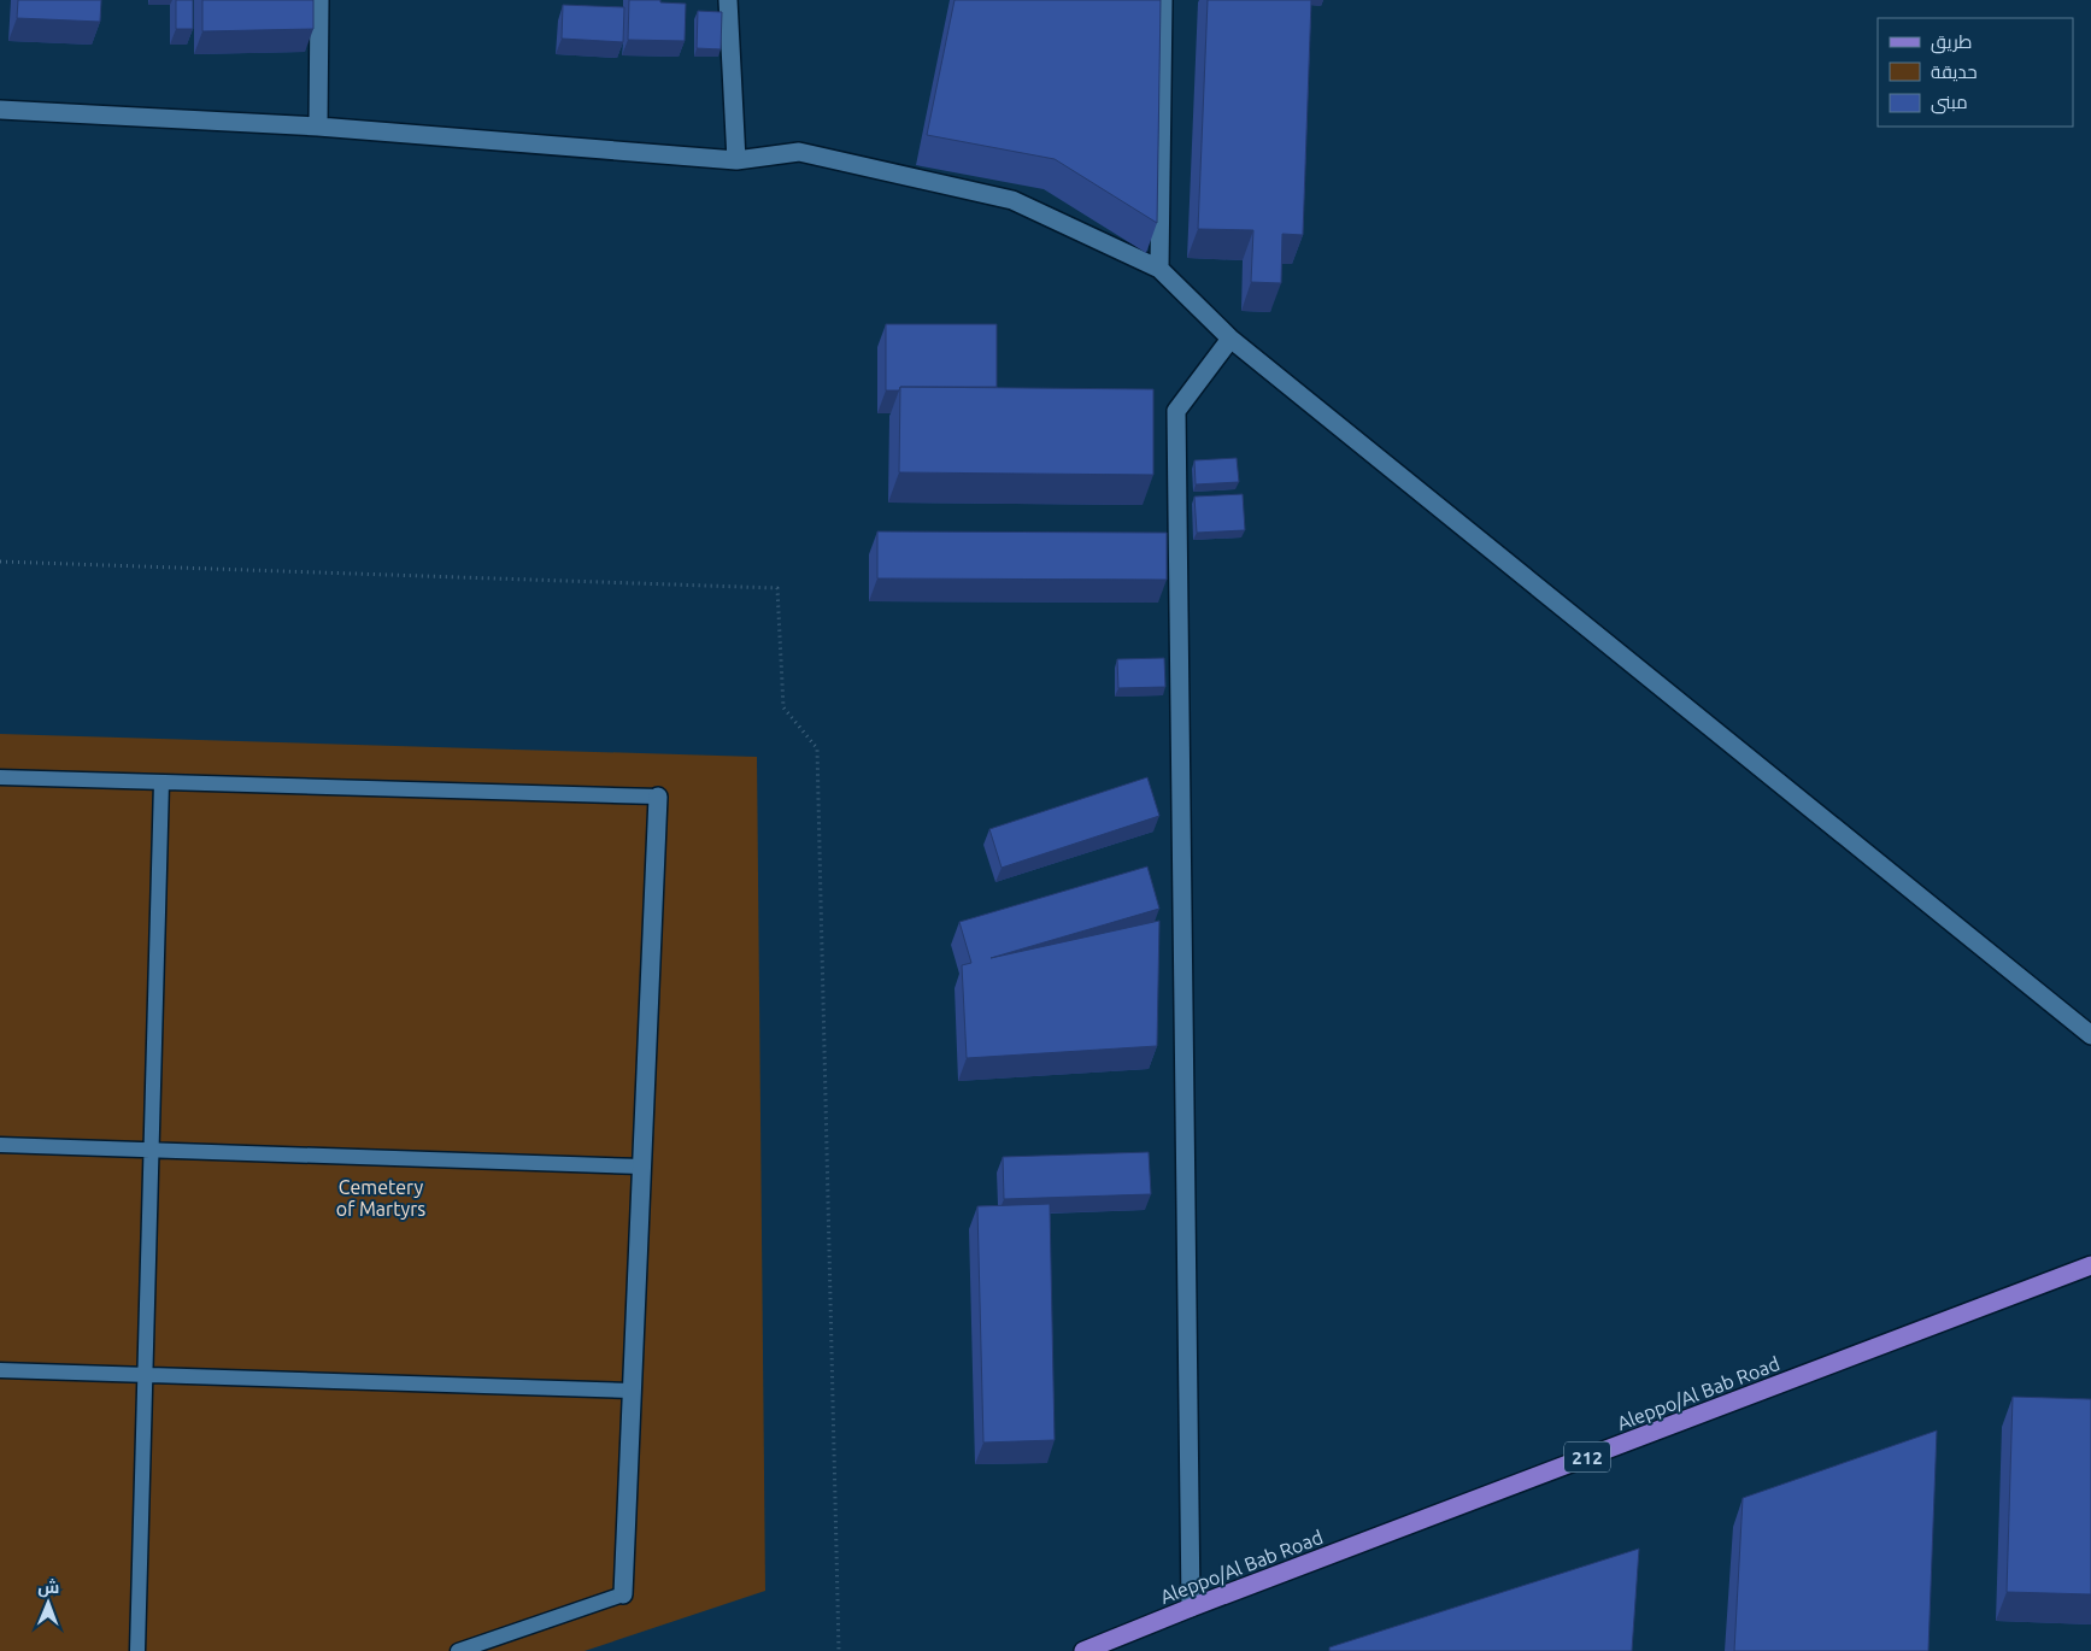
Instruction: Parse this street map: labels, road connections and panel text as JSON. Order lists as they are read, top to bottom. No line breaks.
{"streets":{"main road":["Aleppo/Al Bab Road","212"]},"parks":["Cemetery of Martyrs"],"legend":["طريق","حديقة","مبنى"],"north":"top"}
